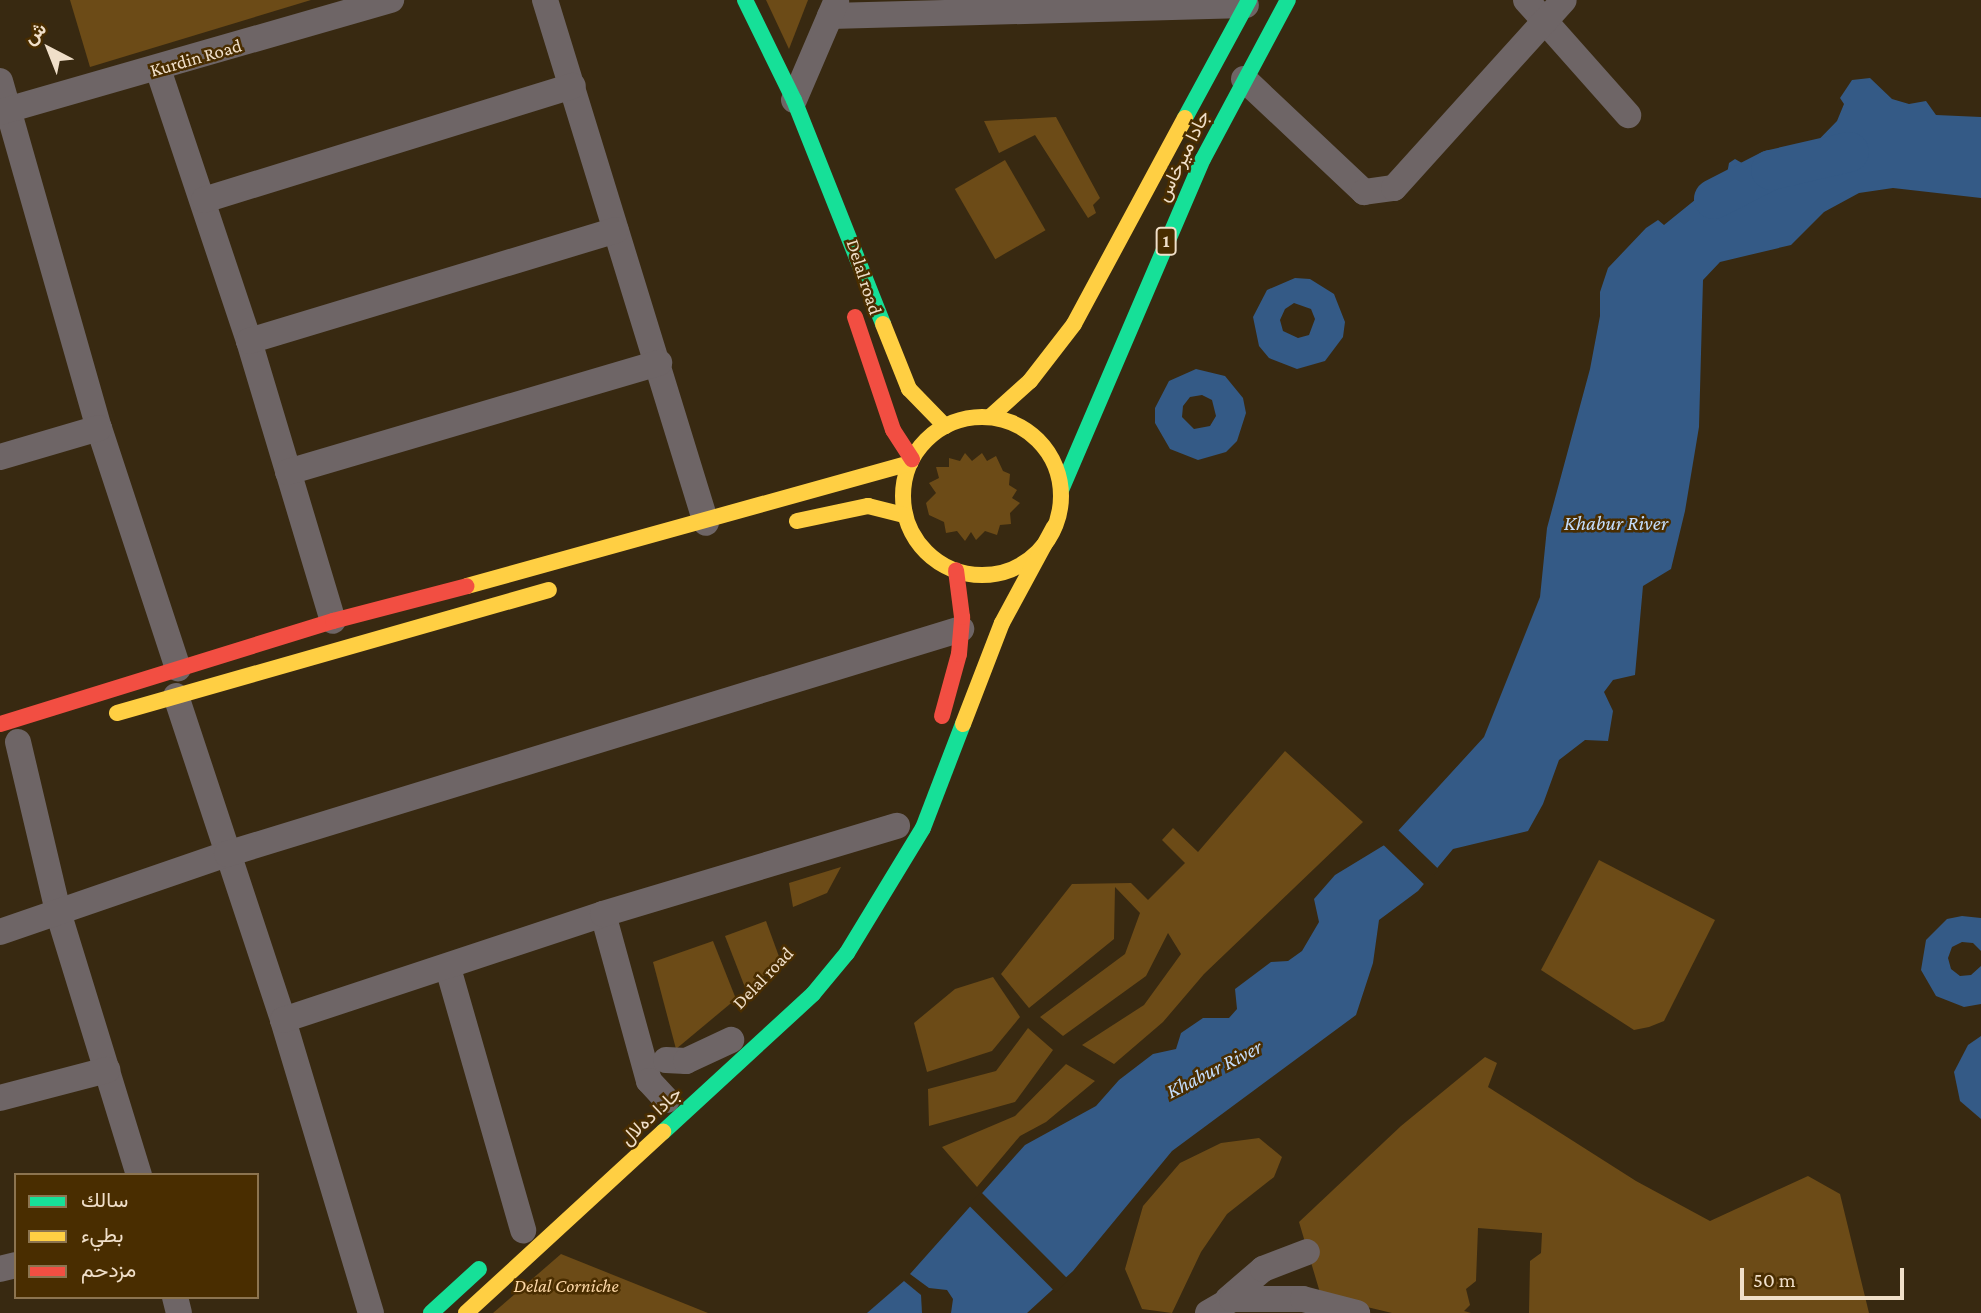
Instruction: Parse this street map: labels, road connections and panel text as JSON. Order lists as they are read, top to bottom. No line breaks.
{"streets":{"main road":["جادا ميرخاس","1","Delal road","جادا دەلال"],"street":["Kurdin Road"]},"crossings":[["جادا ميرخاس","Delal road"],["جادا ميرخاس","جادا دەلال"],["Delal road","جادا دەلال"]],"water":["Khabur River"],"parks":["Delal Corniche"],"legend":["سالك","بطيء","مزدحم"],"scale_bar":"50 m","north":"top left"}
